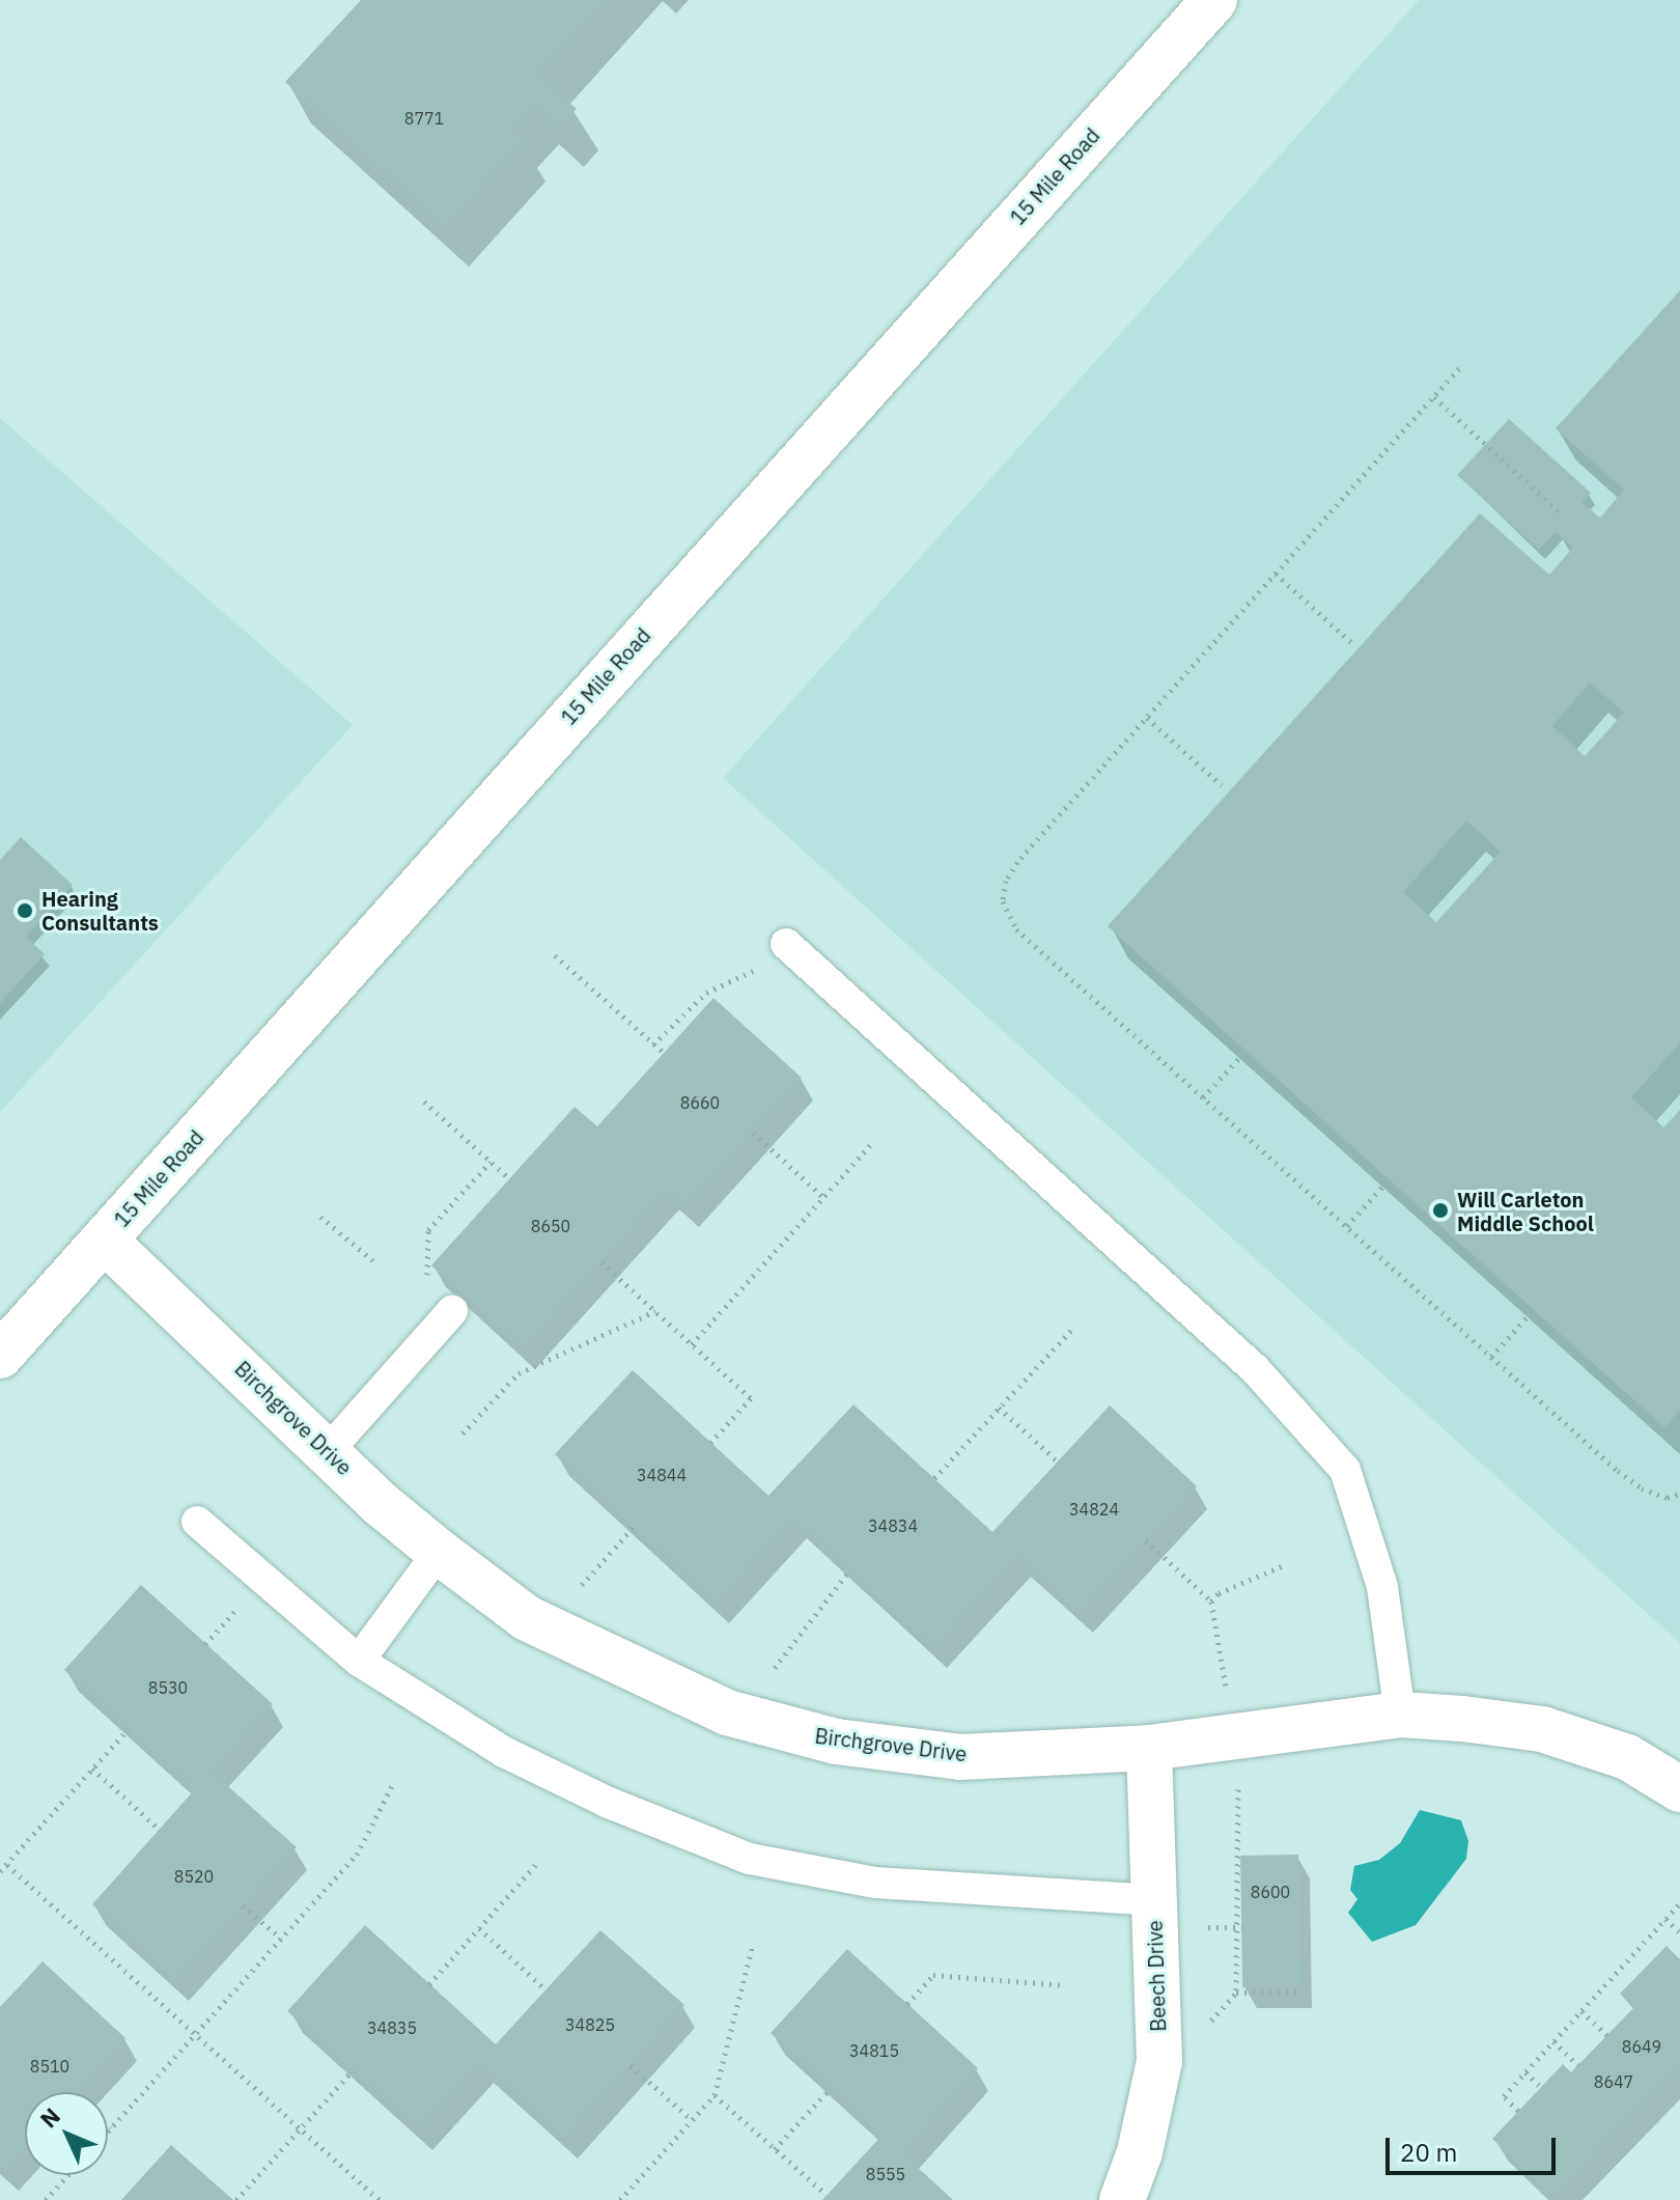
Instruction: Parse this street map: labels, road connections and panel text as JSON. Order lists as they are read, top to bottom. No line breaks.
{"streets":{"street":["15 Mile Road","Birchgrove Drive","Beech Drive"]},"crossings":[["15 Mile Road","Birchgrove Drive"],["Birchgrove Drive","Beech Drive"]],"places":["Hearing Consultants","Will Carleton Middle School"],"house_numbers":["8771","8660","8650","34844","34824","34834","8530","8520","8600","34825","34835","8649","34815","8510","8647","8555"],"scale_bar":"20 m","north":"top left"}
